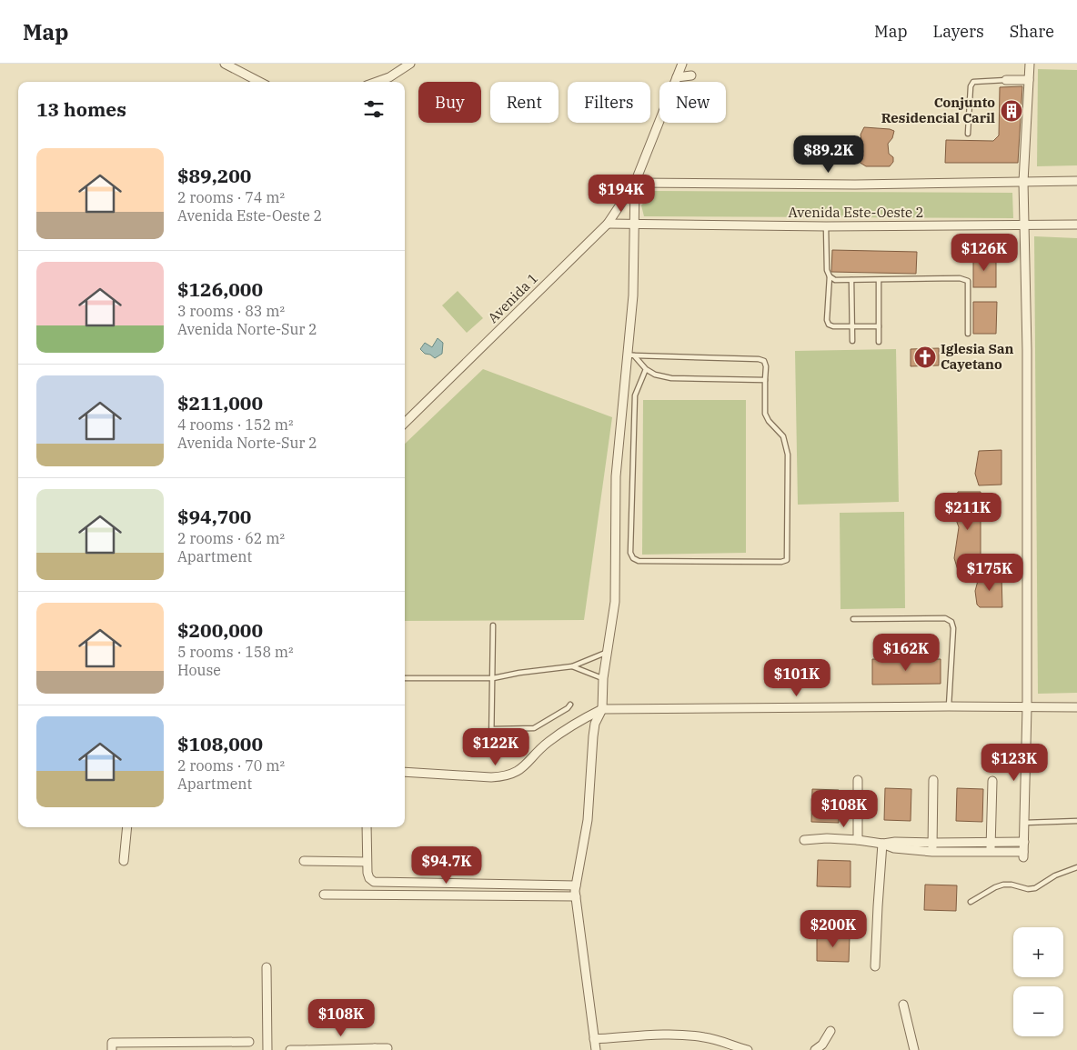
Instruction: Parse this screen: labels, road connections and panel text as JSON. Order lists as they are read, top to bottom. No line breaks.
{"streets":{"street":["Avenida Este-Oeste 2","Avenida 1"]},"crossings":[["Avenida Este-Oeste 2","Avenida 1"]],"places":{"building":["Conjunto Residencial Caril"],"church":["Iglesia San Cayetano"]},"page":{"header":"Map","nav":["Map","Layers","Share"],"chip":["Buy","Rent","Filters","New"],"heading":"13 homes","price":["$89.2K","$194K","$126K","$211K","$175K","$162K","$101K","$122K","$123K","$108K","$94.7K","$200K","$108K"],"list":[{"name":"$89,200","note":"2 rooms · 74 m² · Avenida Este-Oeste 2"},{"name":"$126,000","note":"3 rooms · 83 m² · Avenida Norte-Sur 2"},{"name":"$211,000","note":"4 rooms · 152 m² · Avenida Norte-Sur 2"},{"name":"$94,700","note":"2 rooms · 62 m² · Apartment"},{"name":"$200,000","note":"5 rooms · 158 m² · House"},{"name":"$108,000","note":"2 rooms · 70 m² · Apartment"}],"map_buttons":["+","−"]}}
